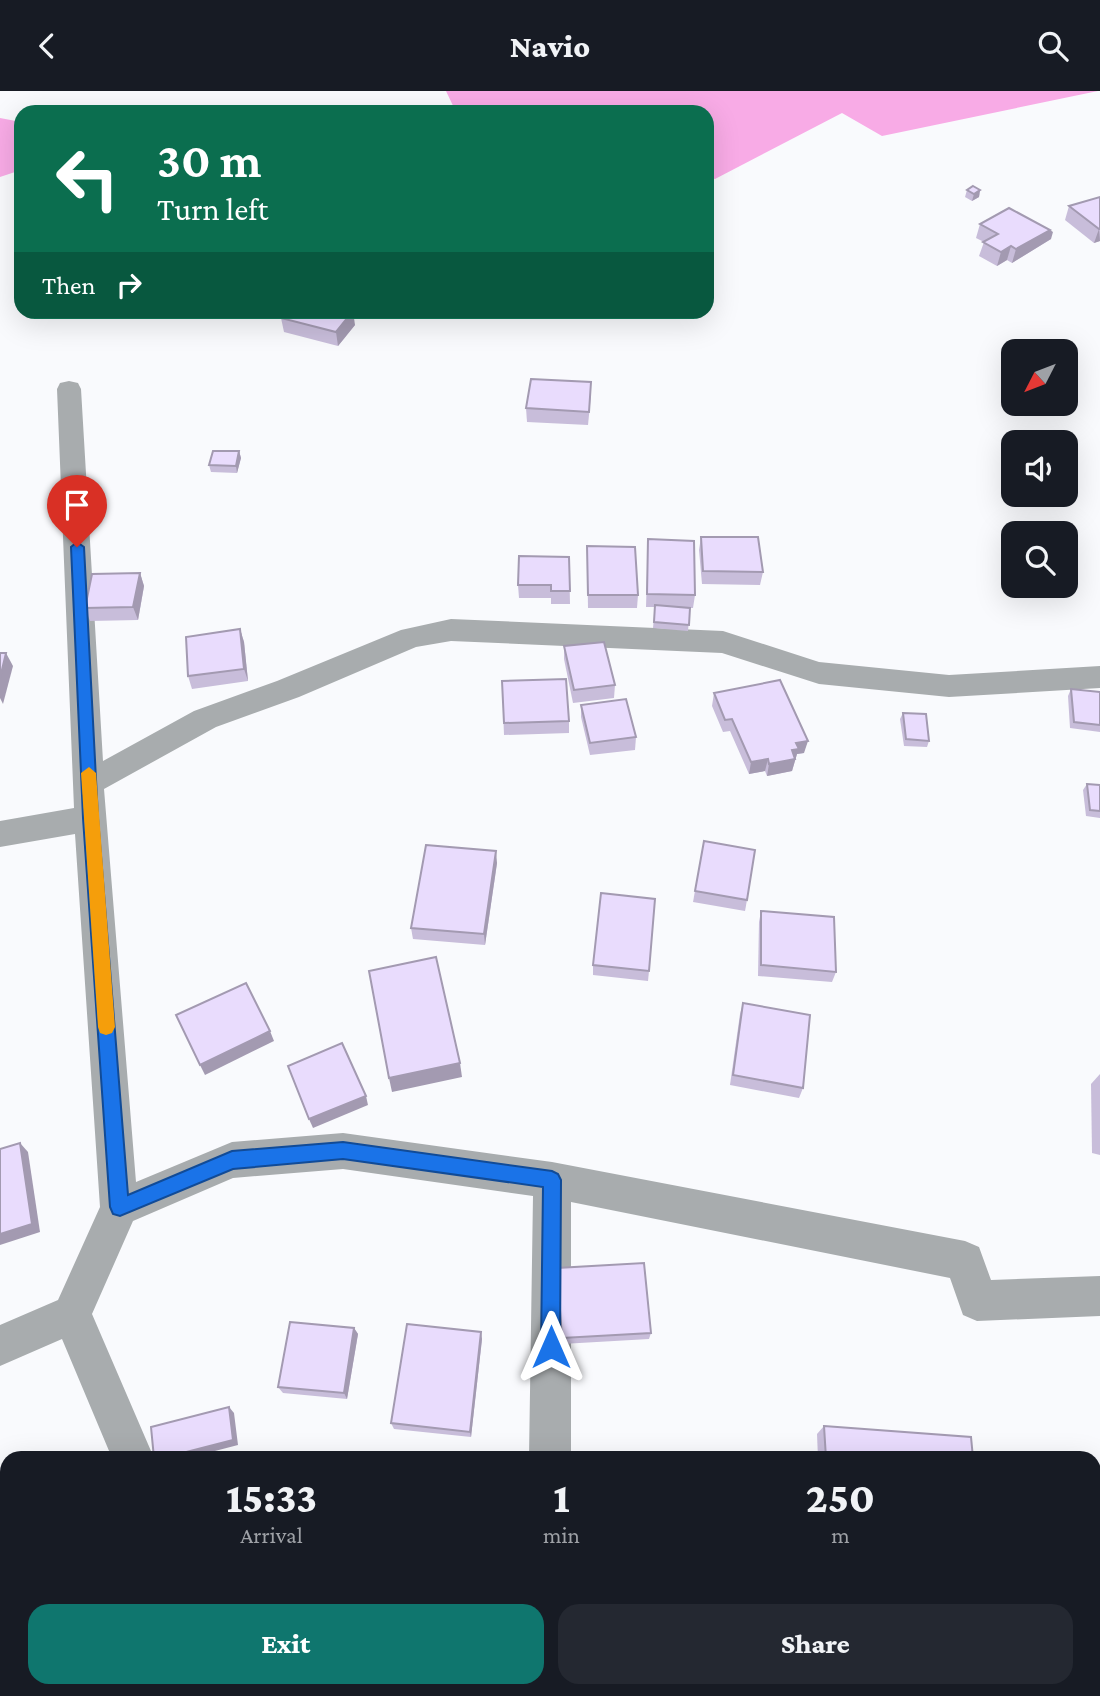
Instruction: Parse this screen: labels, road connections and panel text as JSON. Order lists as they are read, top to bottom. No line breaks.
{"north":"bottom left","page":{"header":"Navio","turn":["30 m","Turn left"],"then":"Then","eta":["15:33","Arrival","1","min","250","m"],"buttons":["Exit","Share"]}}
